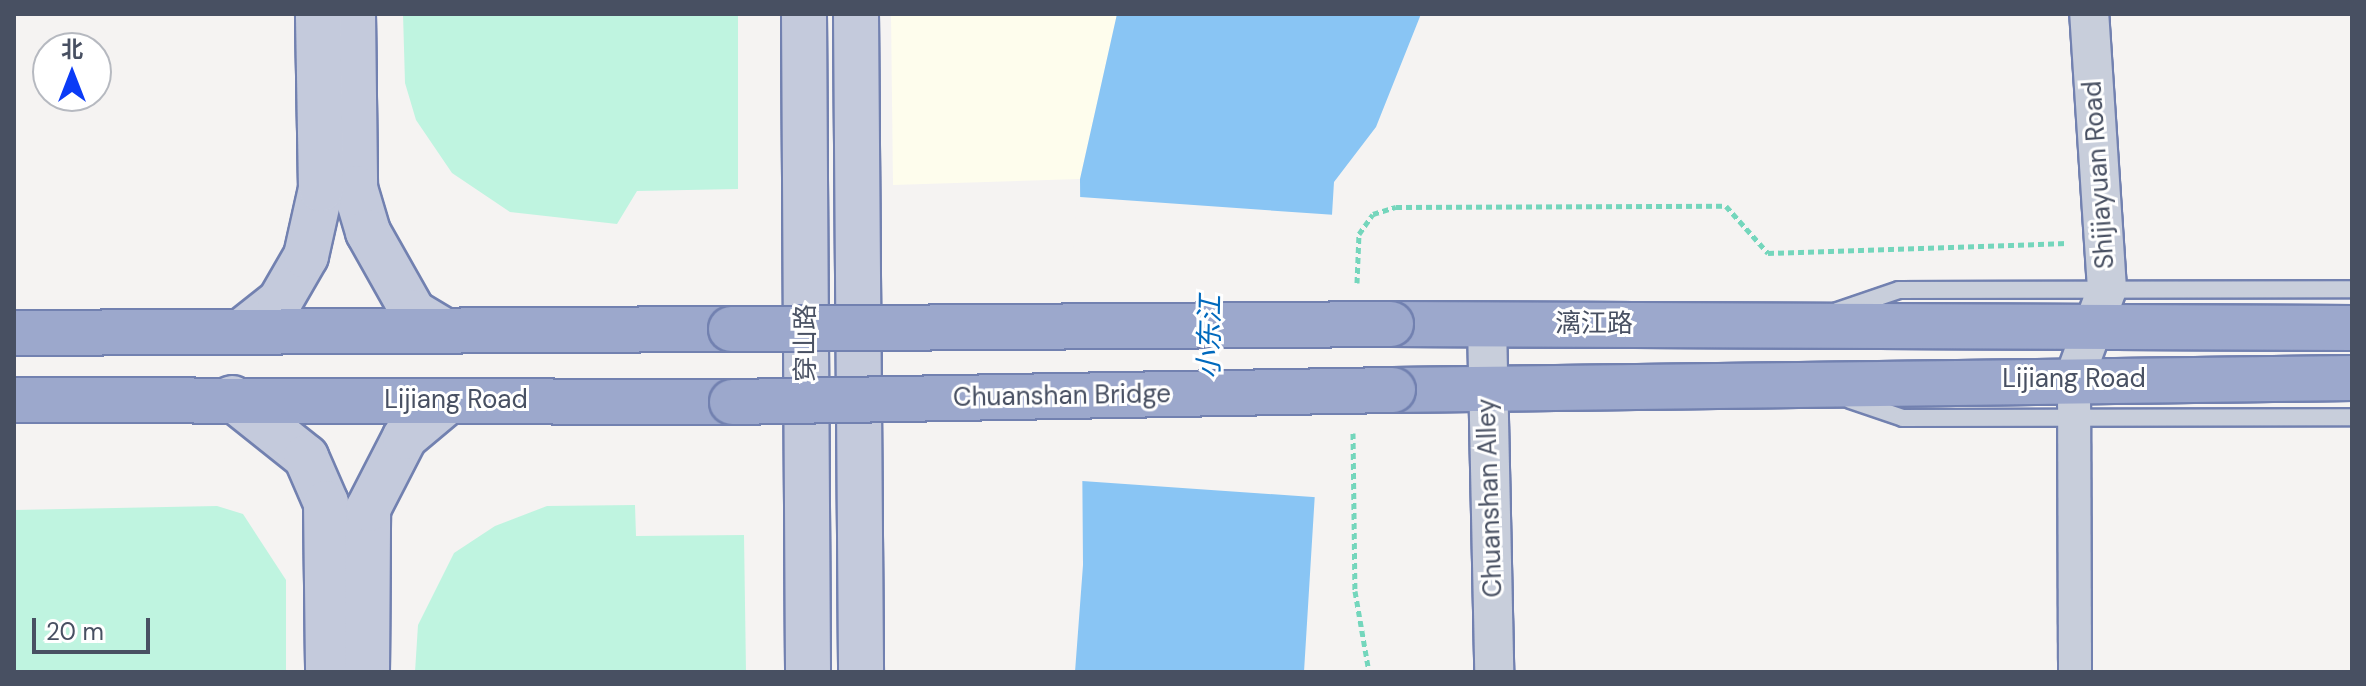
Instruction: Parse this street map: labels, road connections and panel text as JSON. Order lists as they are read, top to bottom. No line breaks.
{"streets":{"highway":["漓江路","Lijiang Road","Chuanshan Bridge"],"main road":["穿山路"],"street":["Shijiayuan Road","Chuanshan Alley"]},"crossings":[["Shijiayuan Road","Lijiang Road"],["漓江路","Lijiang Road"],["漓江路","Chuanshan Alley"],["Lijiang Road","Chuanshan Bridge"],["Lijiang Road","Chuanshan Alley"],["Chuanshan Bridge","Chuanshan Alley"]],"water":["小东江"],"scale_bar":"20 m","north":"top"}
